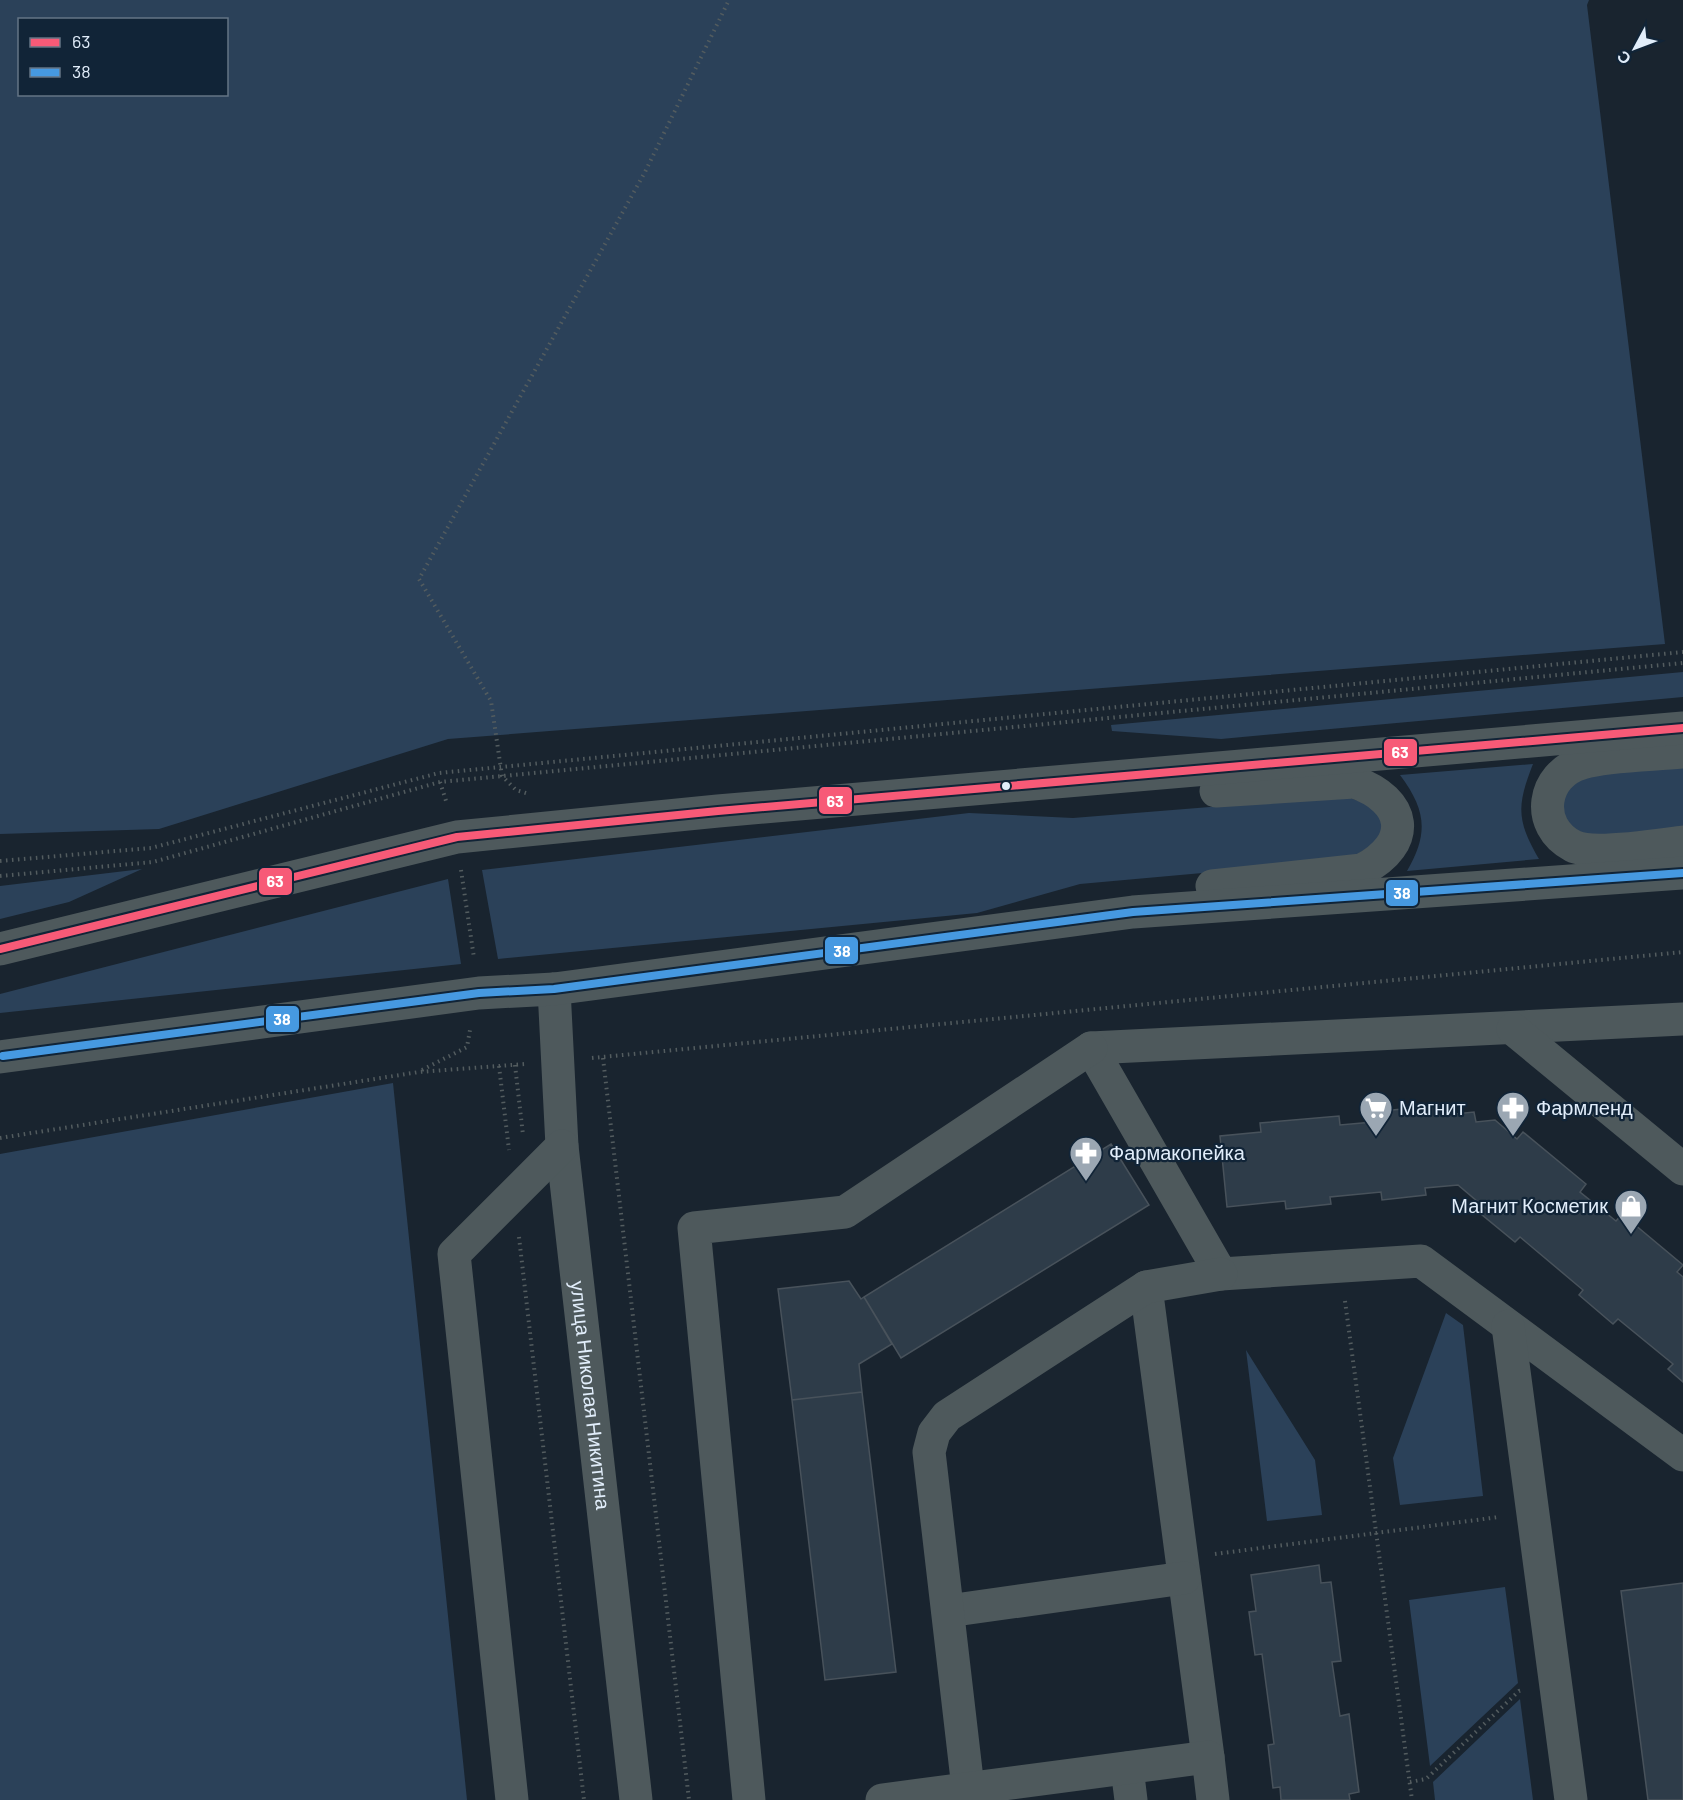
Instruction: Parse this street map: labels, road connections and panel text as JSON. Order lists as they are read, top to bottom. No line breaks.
{"streets":{"street":["улица Николая Никитина"]},"places":{"supermarket":["Магнит"],"pharmacy":["Фармленд","Фармакопейка"],"shop":["Магнит Косметик"]},"lines":["transit line 63","transit line 38"],"legend":["63","38"],"north":"bottom left"}
